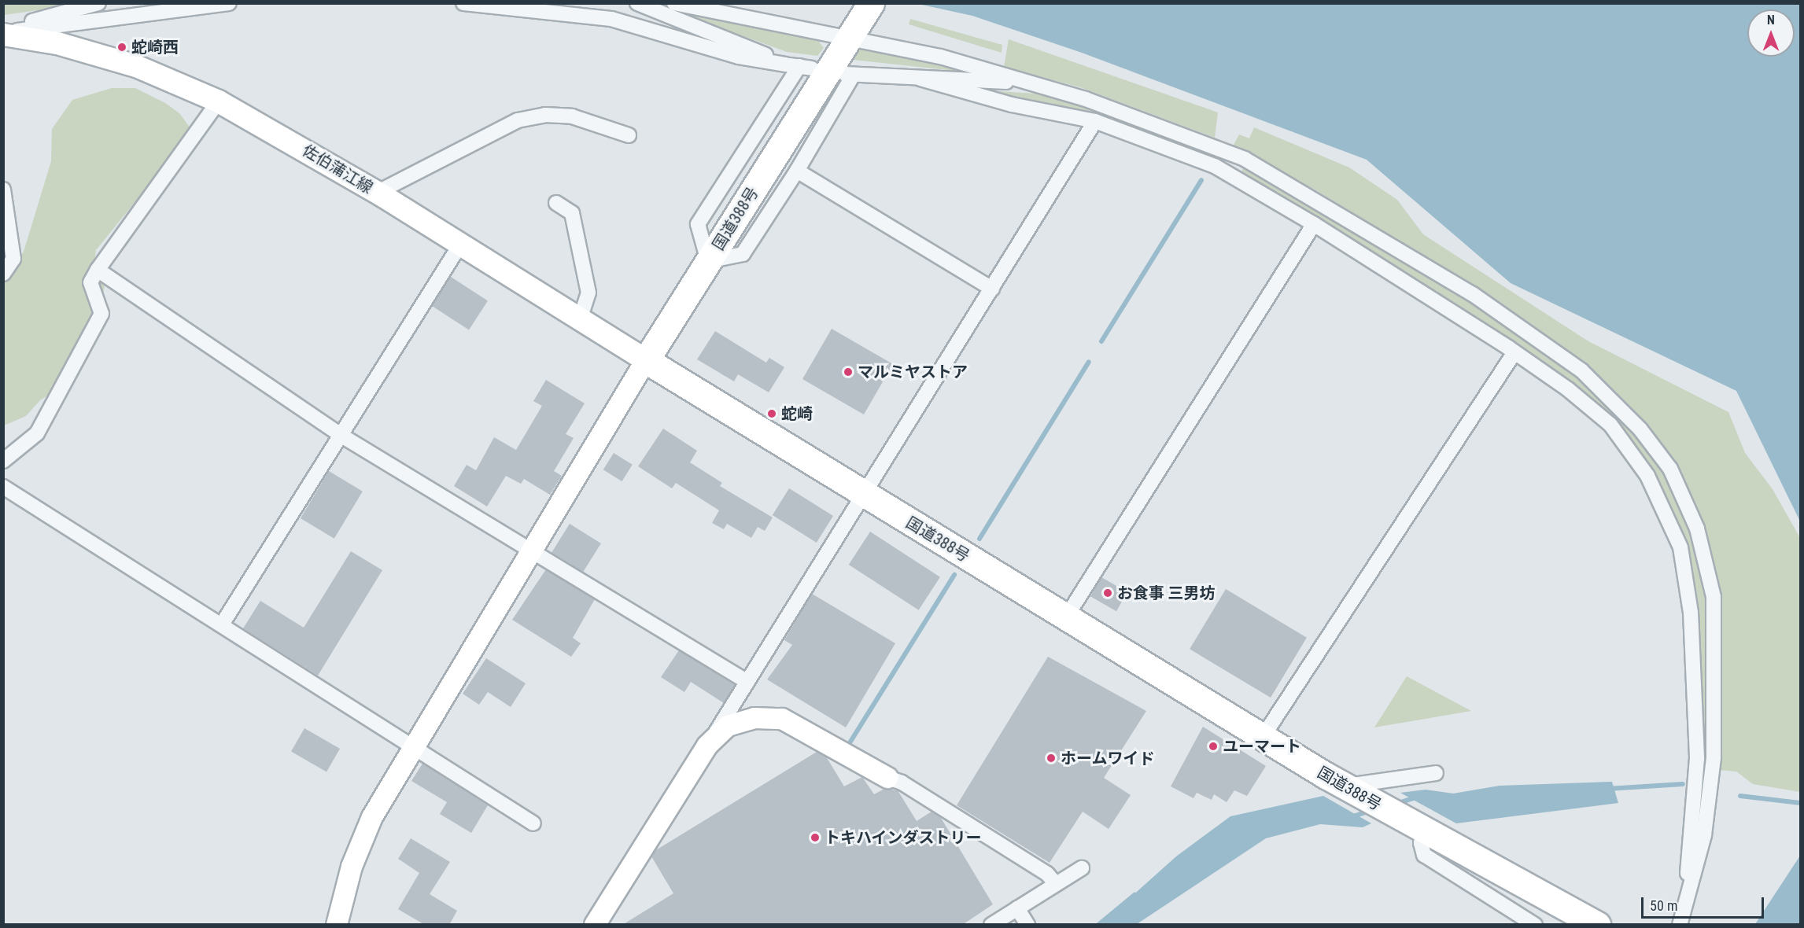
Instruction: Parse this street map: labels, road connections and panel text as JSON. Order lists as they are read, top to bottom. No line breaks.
{"streets":{"highway":["国道388号"],"main road":["佐伯蒲江線"]},"crossings":[["佐伯蒲江線","国道388号"]],"places":["蛇崎西","マルミヤストア","蛇崎","お食事 三男坊","ユーマート","ホームワイド","トキハインダストリー"],"scale_bar":"50 m","north":"top"}
